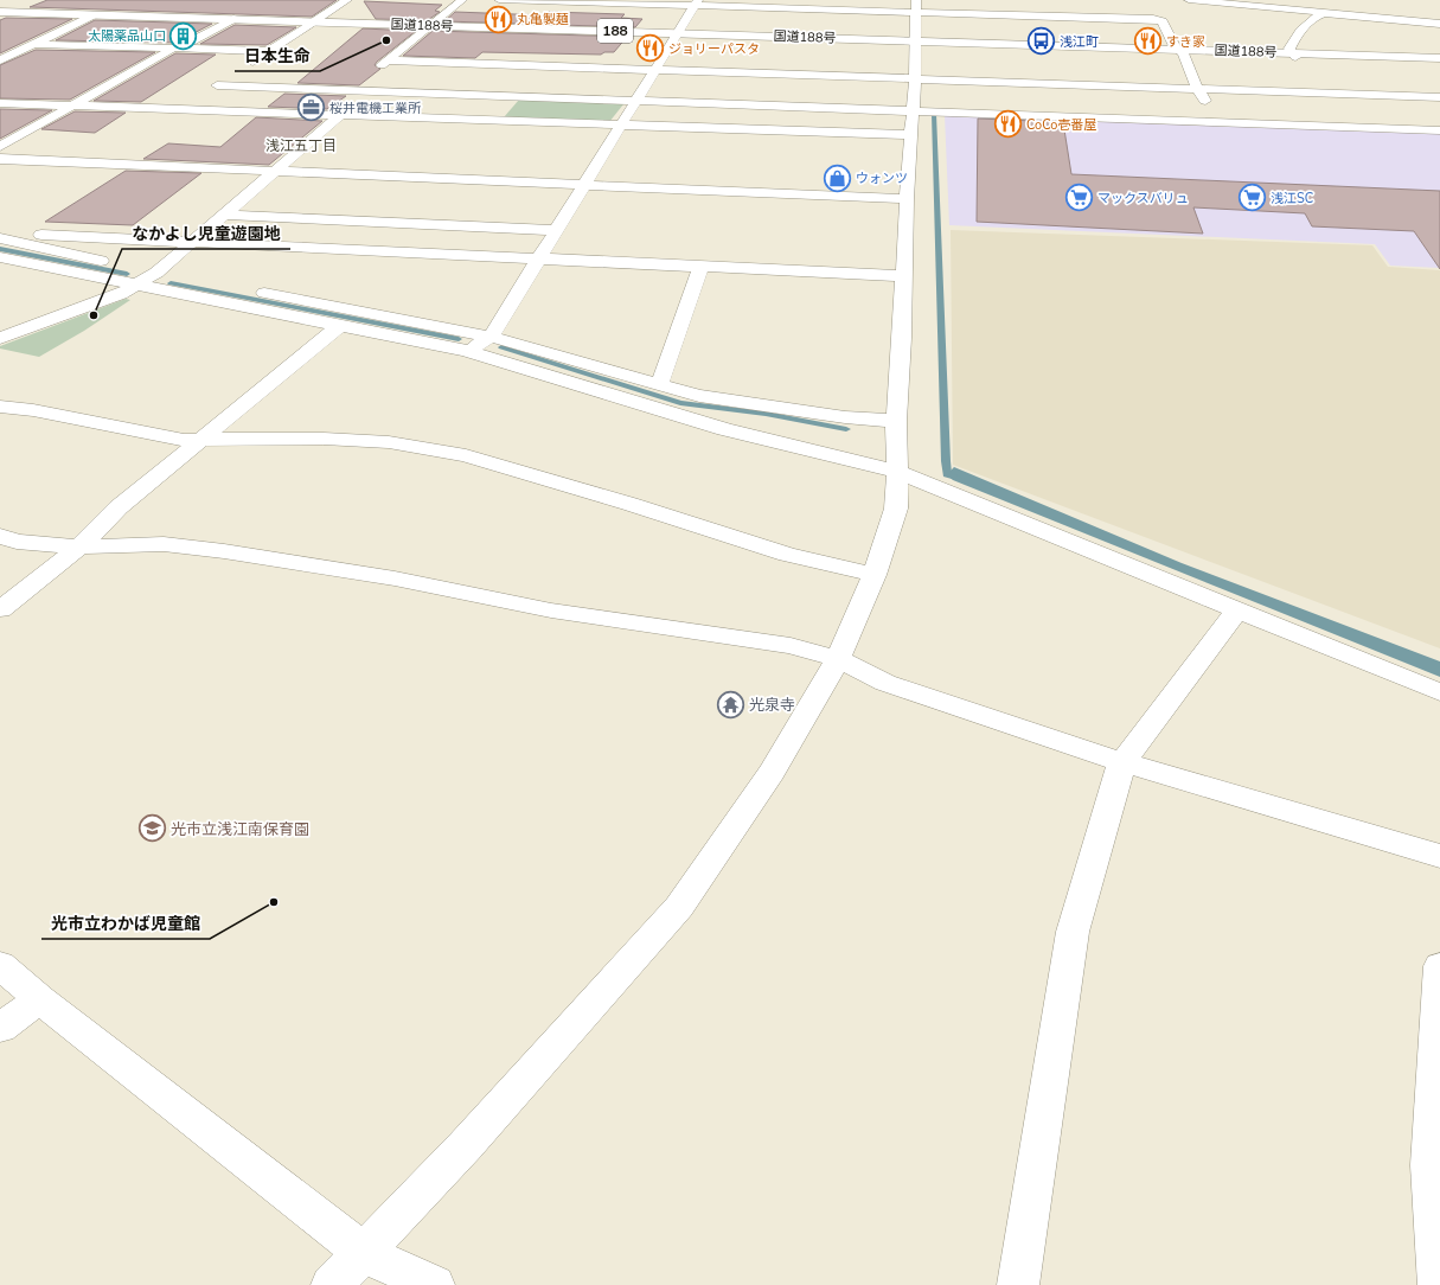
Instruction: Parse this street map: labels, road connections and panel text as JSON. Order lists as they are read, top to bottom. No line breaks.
{"streets":{"main road":["国道188号","188"]},"districts":["浅江五丁目"],"places":{"restaurant":["丸亀製麺","すき家","ジョリーパスタ","CoCo壱番屋"],"building":["太陽薬品山口"],"other":["日本生命","なかよし児童遊園地","光市立わかば児童館"],"bus stop":["浅江町"],"office":["桜井電機工業所"],"shop":["ウォンツ"],"supermarket":["マックスバリュ","浅江SC"],"temple":["光泉寺"],"school or university":["光市立浅江南保育園"]}}
